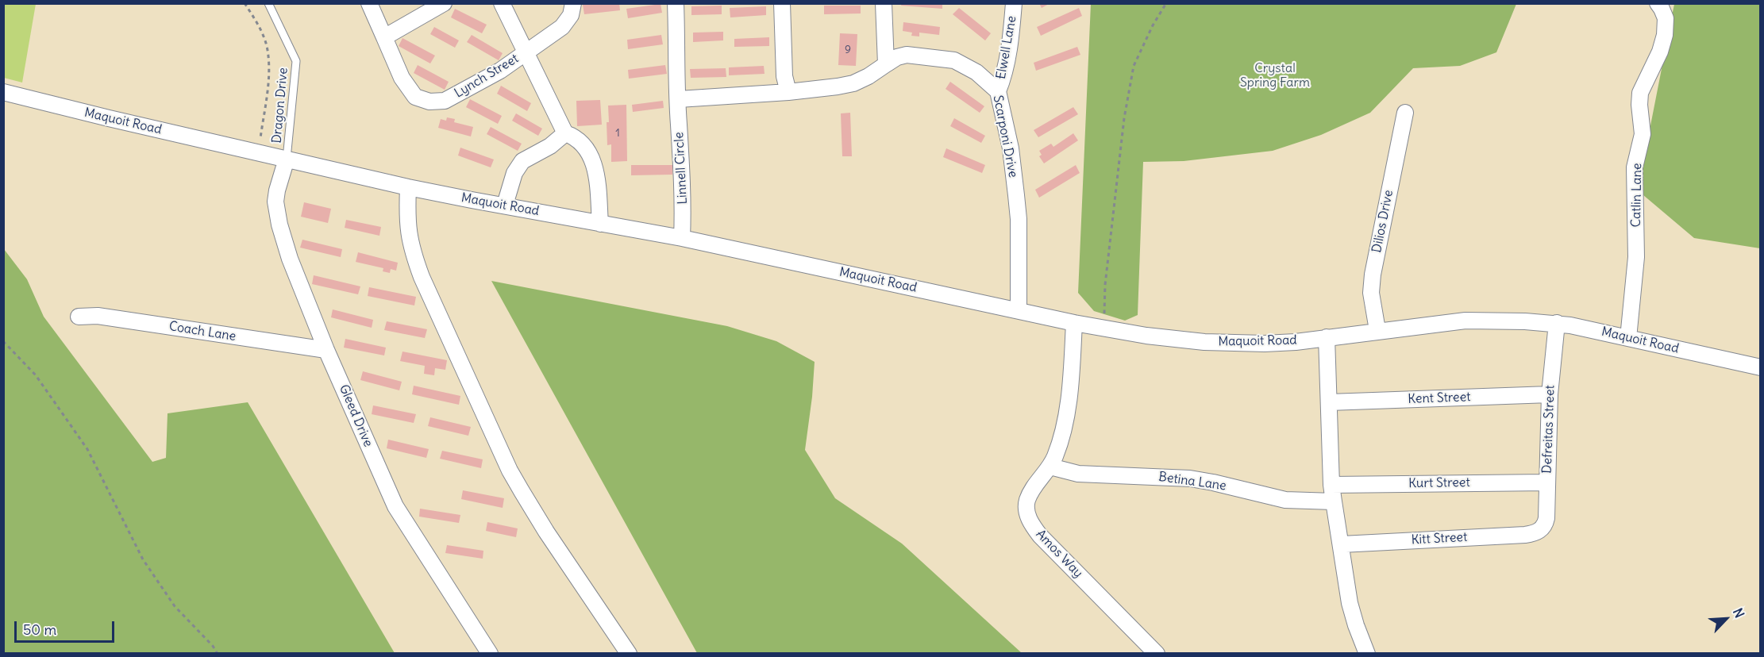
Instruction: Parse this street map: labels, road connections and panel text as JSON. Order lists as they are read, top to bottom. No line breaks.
{"streets":{"street":["Elwell Lane","Lynch Street","Maquoit Road","Scarponi Drive","Linnell Circle","Catlin Lane","Dilios Drive","Coach Lane","Kent Street","Gleed Drive","Defreitas Street","Betina Lane","Kurt Street","Kitt Street","Amos Way"],"lane":["Dragon Drive"]},"crossings":[["Elwell Lane","Scarponi Drive"],["Dragon Drive","Maquoit Road"],["Dragon Drive","Gleed Drive"],["Maquoit Road","Scarponi Drive"],["Maquoit Road","Linnell Circle"],["Maquoit Road","Catlin Lane"],["Maquoit Road","Dilios Drive"],["Maquoit Road","Gleed Drive"],["Maquoit Road","Defreitas Street"],["Maquoit Road","Amos Way"],["Coach Lane","Gleed Drive"],["Kent Street","Defreitas Street"],["Defreitas Street","Kurt Street"],["Defreitas Street","Kitt Street"],["Betina Lane","Amos Way"]],"parks":["Crystal Spring Farm"],"house_numbers":["9","1"],"scale_bar":"50 m","north":"top right"}
